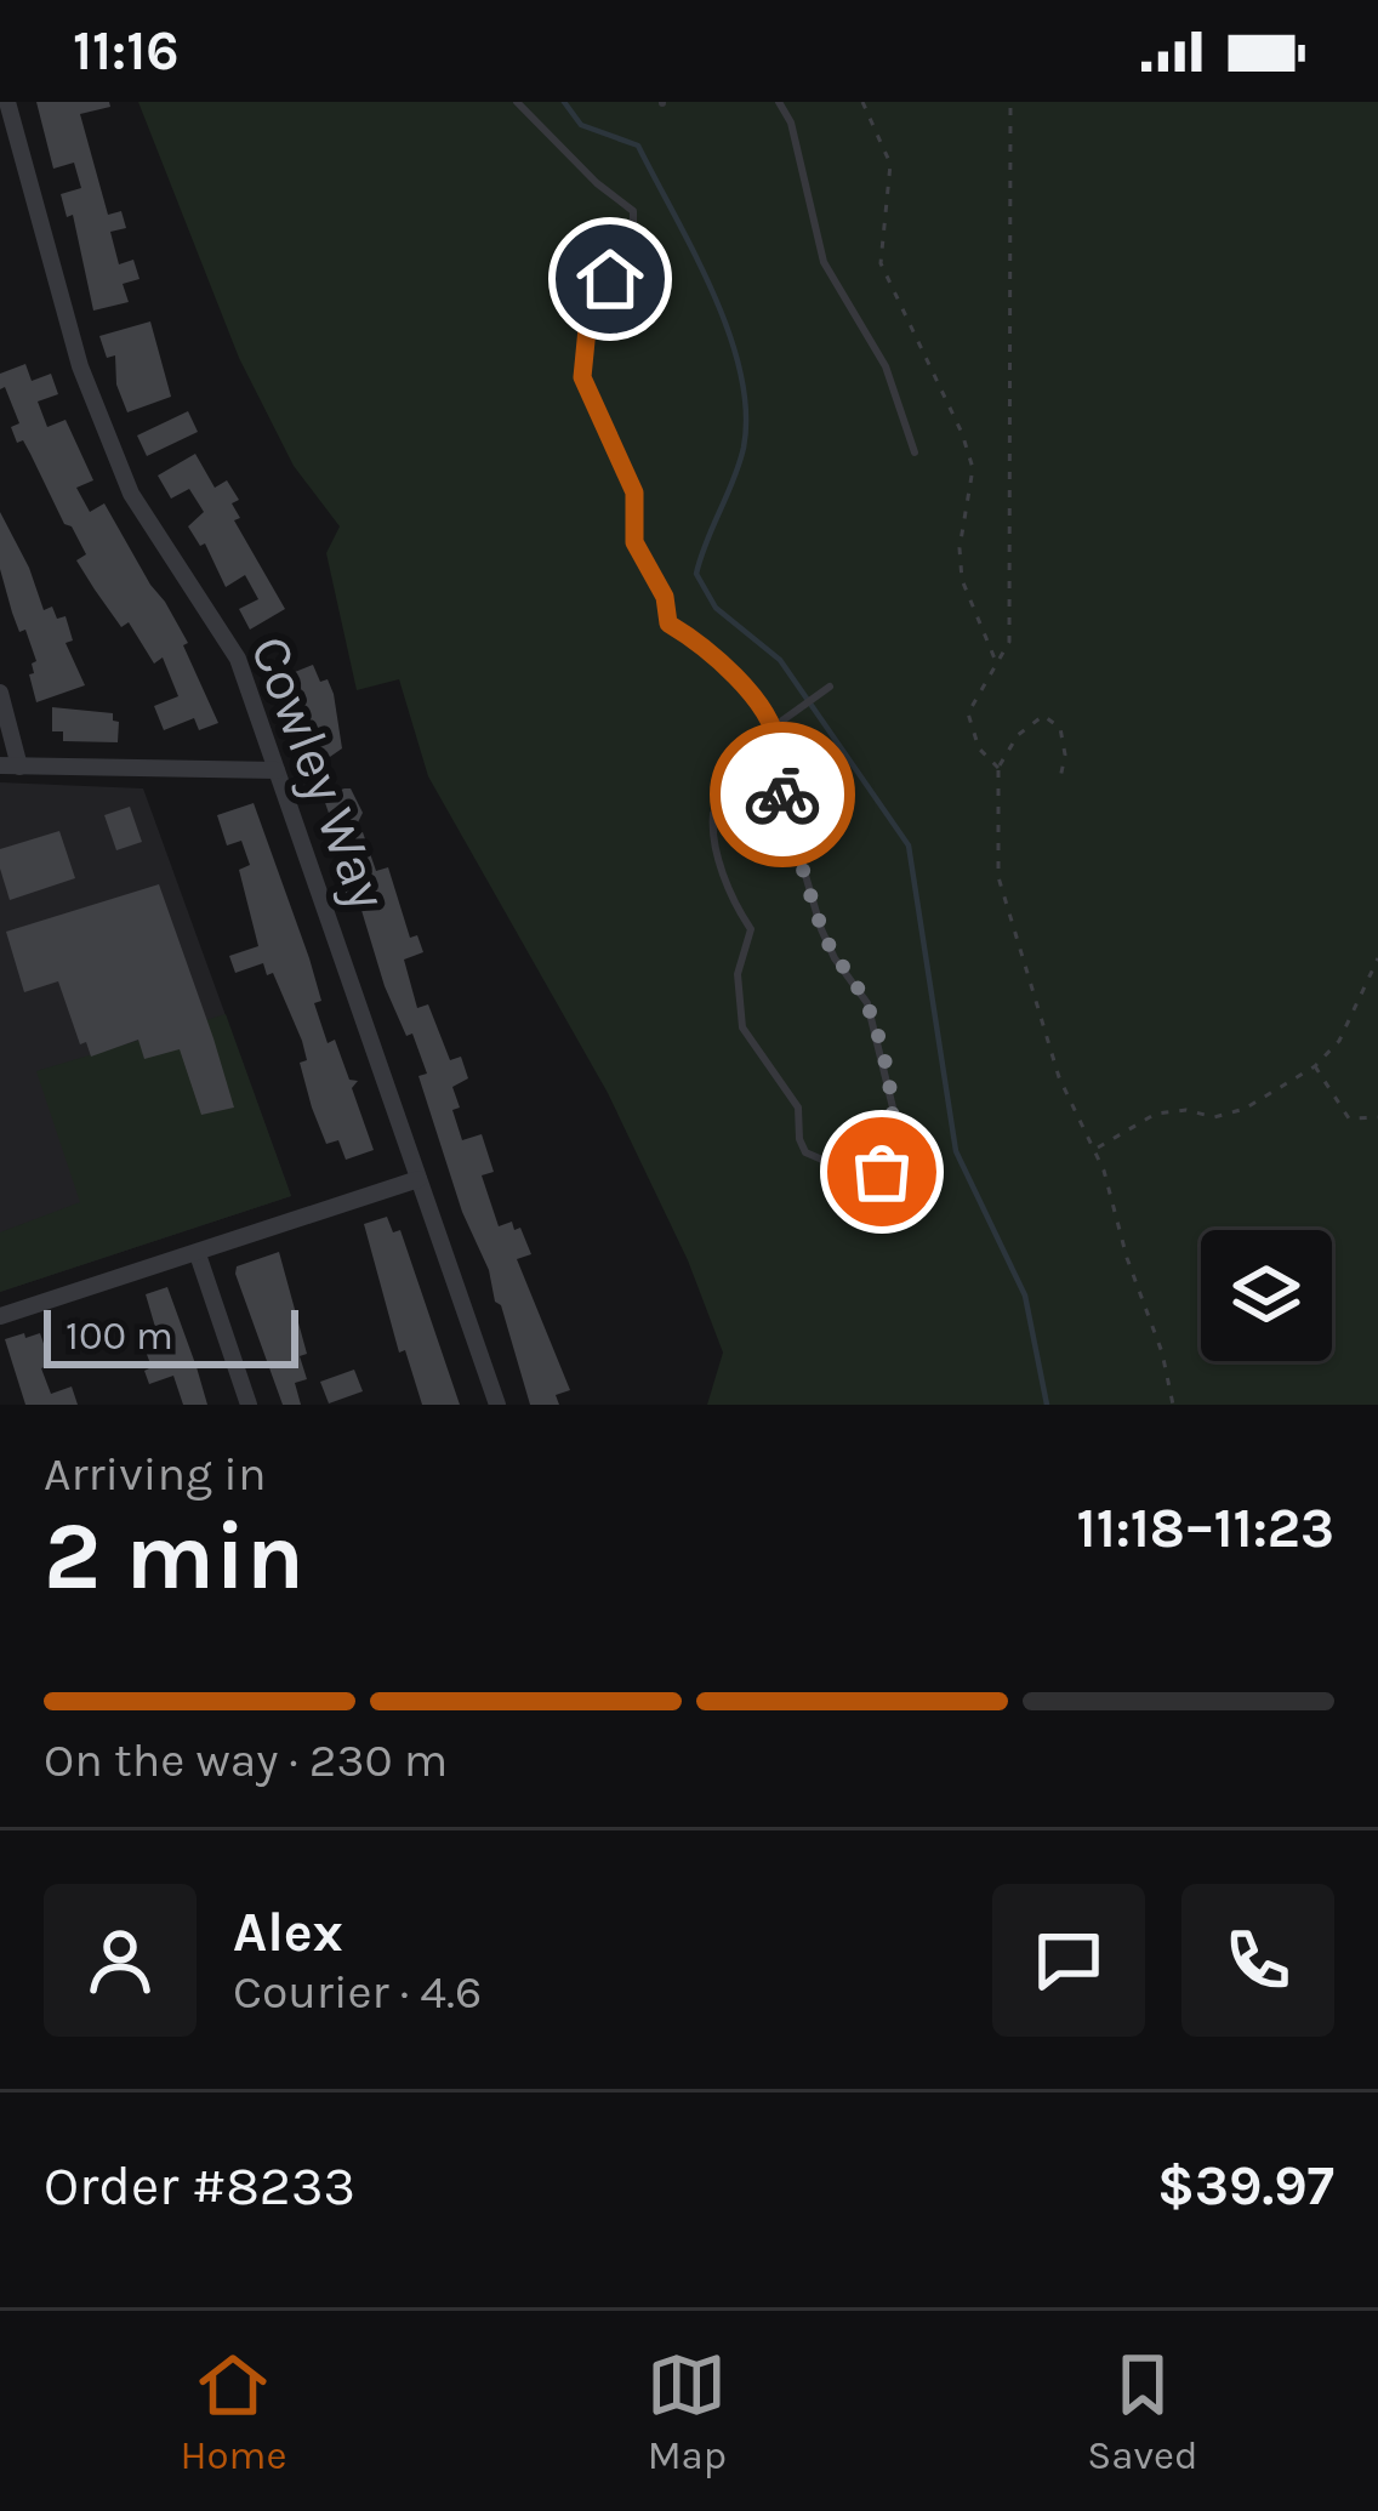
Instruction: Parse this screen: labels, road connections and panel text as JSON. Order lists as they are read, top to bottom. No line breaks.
{"streets":{"street":["Cowley Way"]},"scale_bar":"100 m","page":{"status":"11:16","scale":"100 m","heading":["2 min","Arriving in","11:18–11:23"],"panel":["Alex","Courier · 4.6","Order #8233","$39.97"],"bar":"On the way · 230 m","tabs":["Home","Map","Saved"]}}
